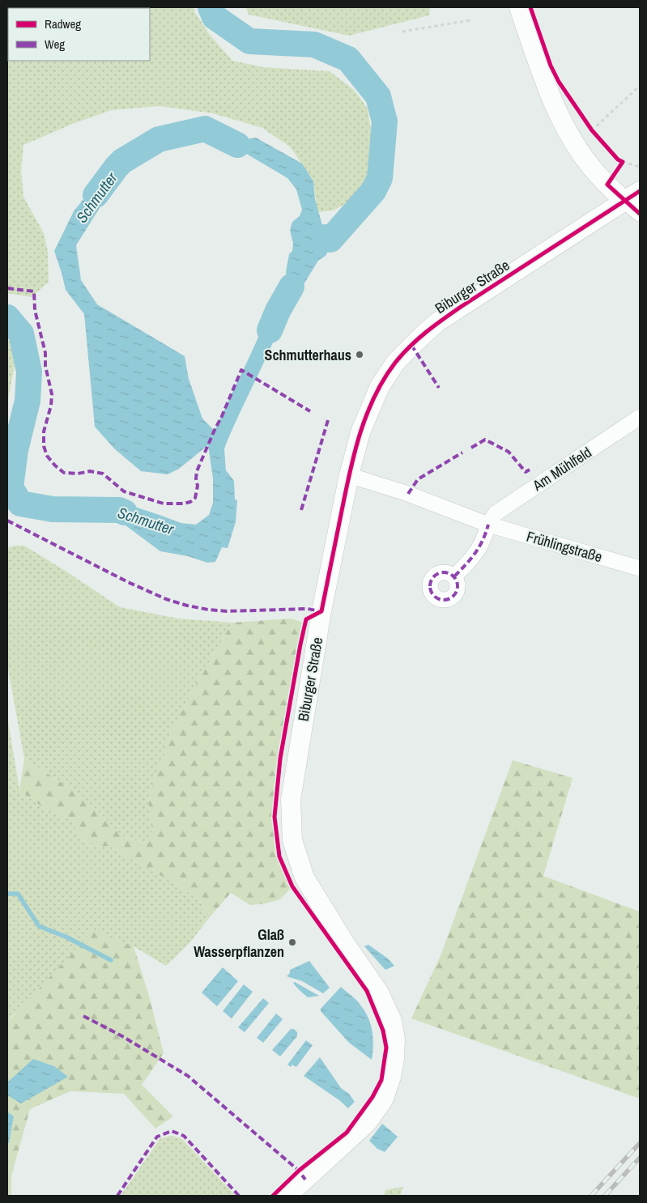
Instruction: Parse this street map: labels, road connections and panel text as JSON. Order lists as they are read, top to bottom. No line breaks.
{"streets":{"street":["Biburger Straße","Am Mühlfeld","Frühlingstraße"]},"crossings":[["Biburger Straße","Frühlingstraße"],["Am Mühlfeld","Frühlingstraße"]],"water":["Schmutter"],"places":["Schmutterhaus","Glaß Wasserpflanzen"],"legend":["Radweg","Weg"]}
